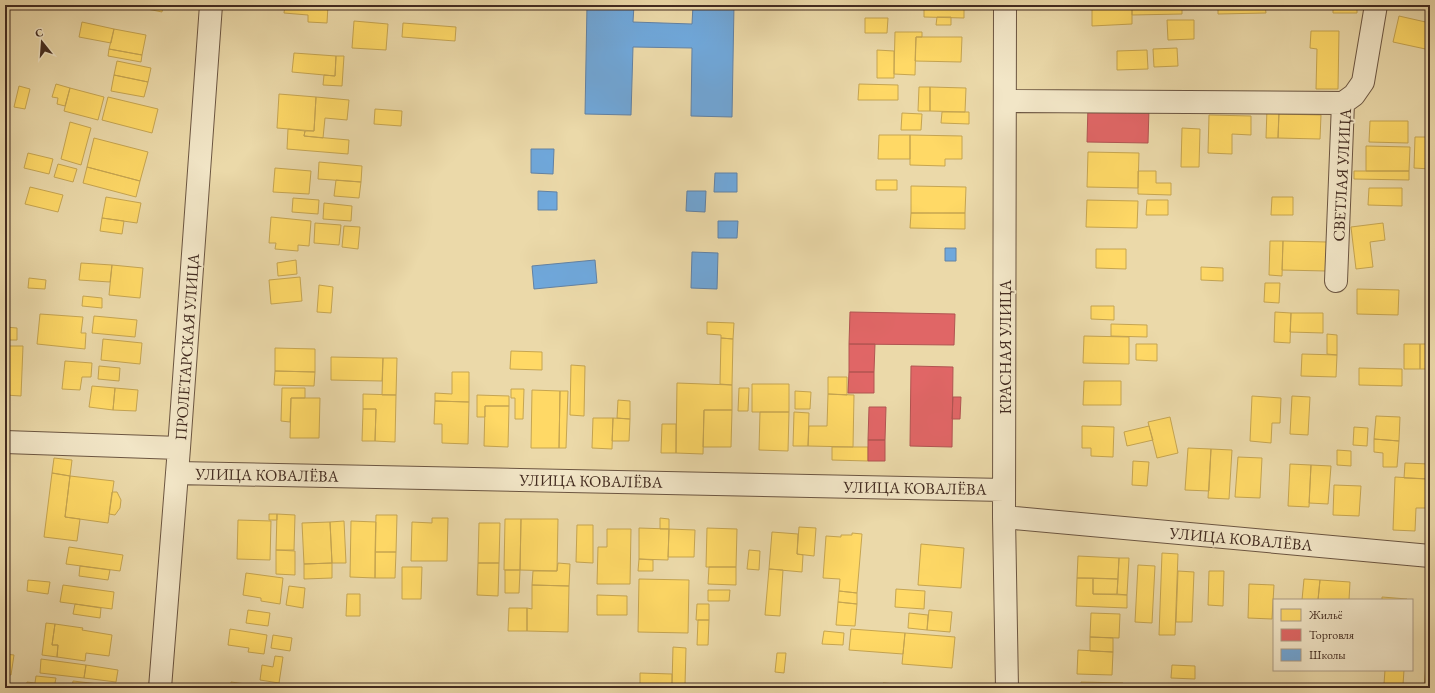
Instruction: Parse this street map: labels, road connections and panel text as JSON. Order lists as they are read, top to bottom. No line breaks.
{"streets":{"street":["СВЕТЛАЯ УЛИЦА","ПРОЛЕТАРСКАЯ УЛИЦА","КРАСНАЯ УЛИЦА","УЛИЦА КОВАЛЁВА"]},"crossings":[["ПРОЛЕТАРСКАЯ УЛИЦА","УЛИЦА КОВАЛЁВА"],["КРАСНАЯ УЛИЦА","УЛИЦА КОВАЛЁВА"]],"legend":["Жильё","Торговля","Школы"],"north":"top"}
